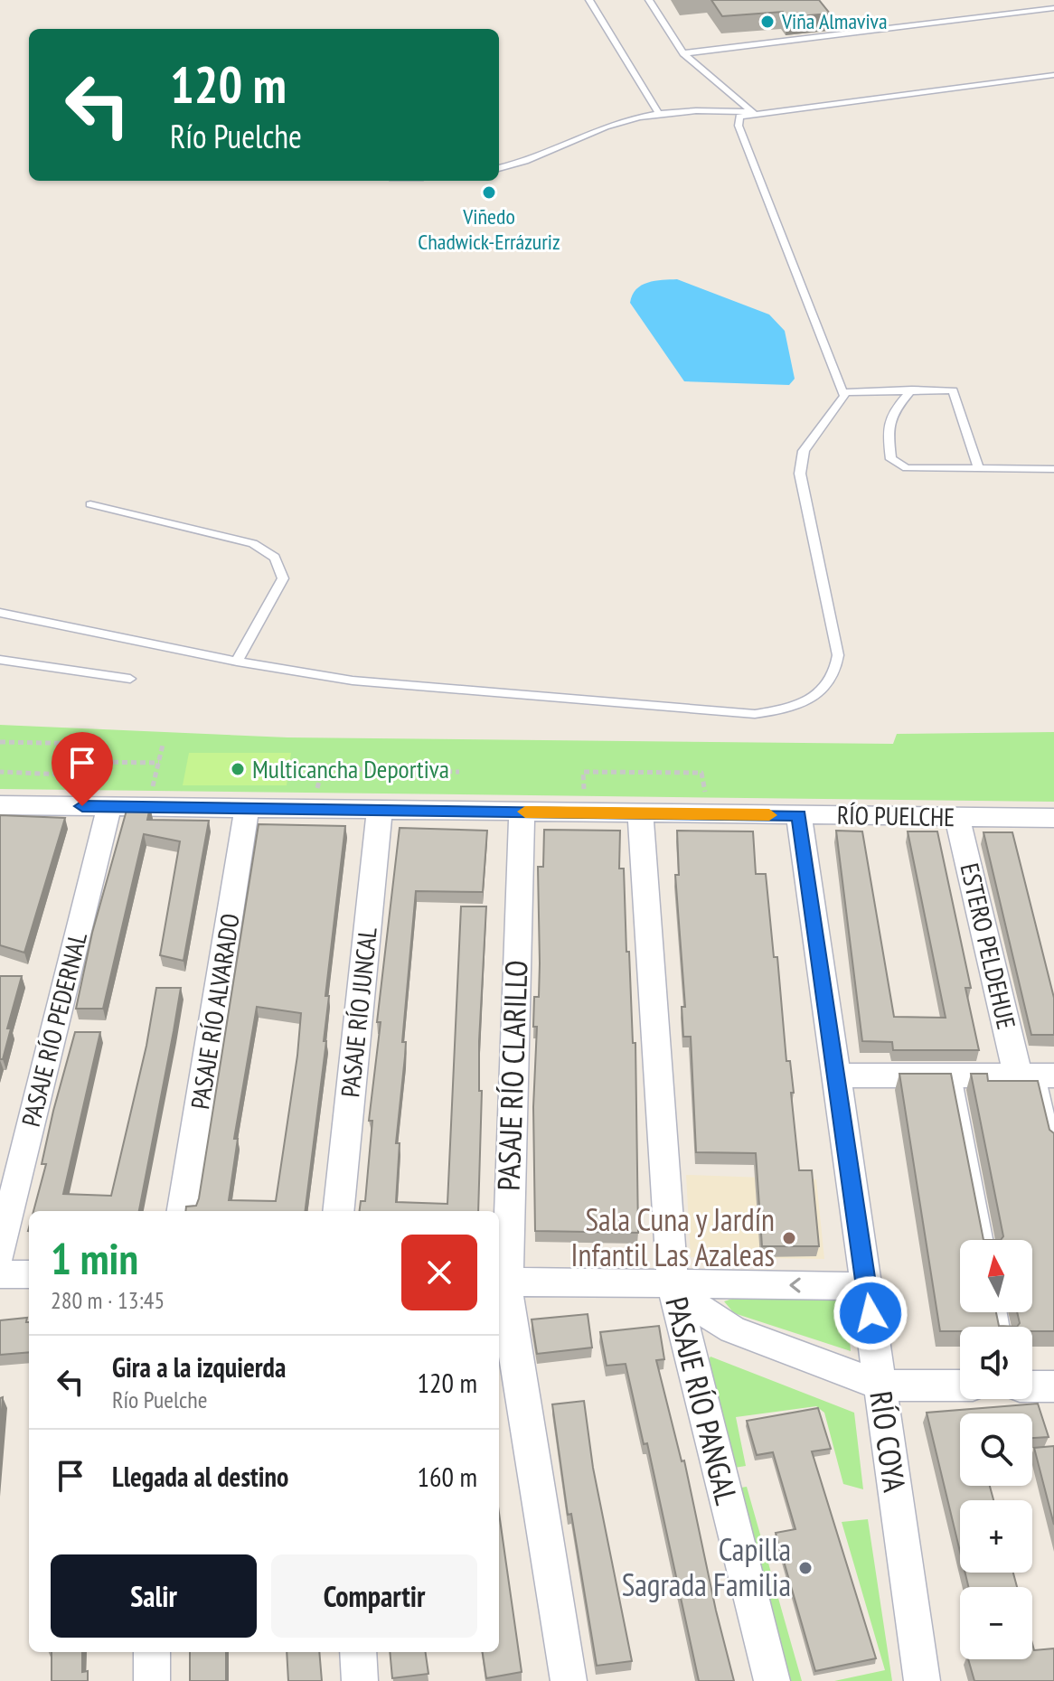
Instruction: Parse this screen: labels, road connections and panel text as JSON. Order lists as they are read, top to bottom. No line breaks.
{"streets":{"street":["RÍO PUELCHE","ESTERO PELDEHUE","PASAJE RÍO ALVARADO","PASAJE RÍO JUNCAL","PASAJE RÍO PEDERNAL","PASAJE RÍO CLARILLO","PASAJE RÍO PANGAL","RÍO COYA"]},"crossings":[["RÍO PUELCHE","ESTERO PELDEHUE"],["RÍO PUELCHE","PASAJE RÍO ALVARADO"],["RÍO PUELCHE","PASAJE RÍO JUNCAL"],["RÍO PUELCHE","PASAJE RÍO PEDERNAL"],["RÍO PUELCHE","PASAJE RÍO CLARILLO"],["RÍO PUELCHE","PASAJE RÍO PANGAL"],["RÍO PUELCHE","RÍO COYA"]],"places":["Viña Almaviva","Viñedo Chadwick-Errázuriz","Multicancha Deportiva","Sala Cuna y Jardín Infantil Las Azaleas","Capilla Sagrada Familia"],"north":"top","page":{"turn":["120 m","Río Puelche"],"heading":["1 min","280 m · 13:45"],"map_buttons":["+","−"],"list":[{"name":"Gira a la izquierda","note":"Río Puelche","value":"120 m"},{"name":"Llegada al destino","value":"160 m"}],"buttons":["Salir","Compartir"]}}
